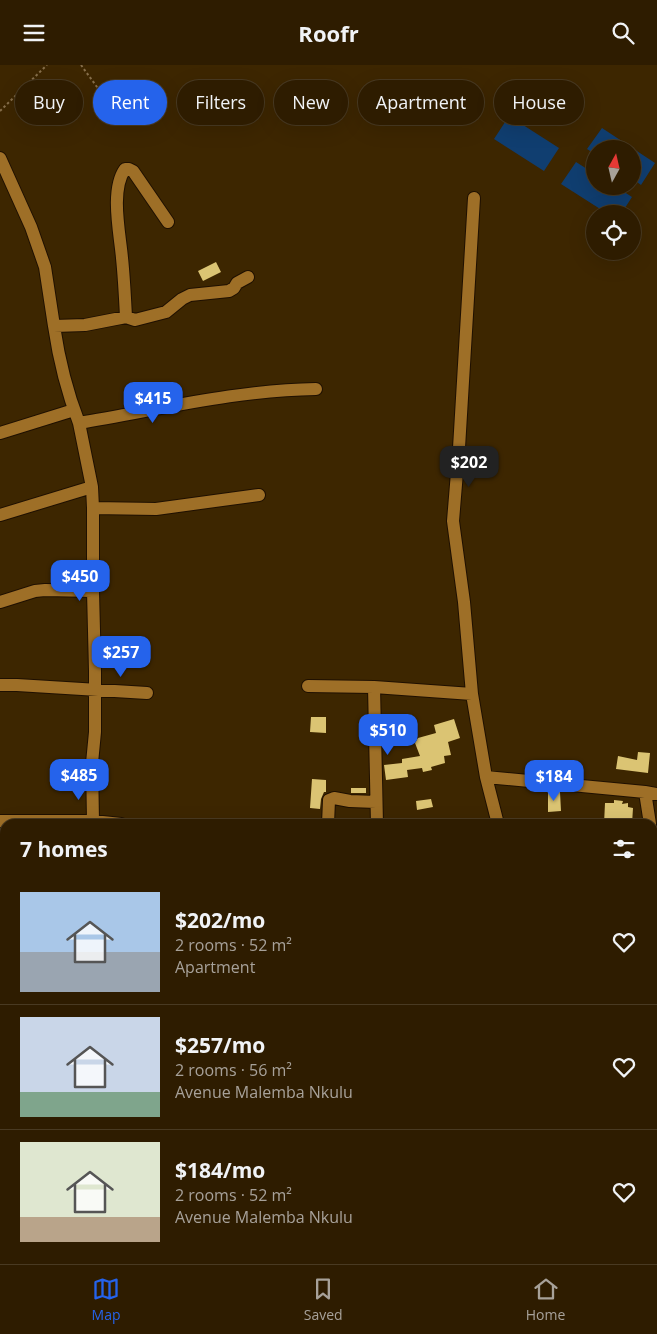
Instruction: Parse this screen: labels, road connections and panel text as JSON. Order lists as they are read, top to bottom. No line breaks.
{"north":"top","page":{"header":"Roofr","chip":["Buy","Rent","Filters","New","Apartment","House"],"price":["$415","$202","$450","$257","$510","$485","$184"],"heading":"7 homes","list":[{"name":"$202/mo","note":"2 rooms · 52 m² · Apartment"},{"name":"$257/mo","note":"2 rooms · 56 m² · Avenue Malemba Nkulu"},{"name":"$184/mo","note":"2 rooms · 52 m² · Avenue Malemba Nkulu"}],"tabs":["Map","Saved","Home"]}}
